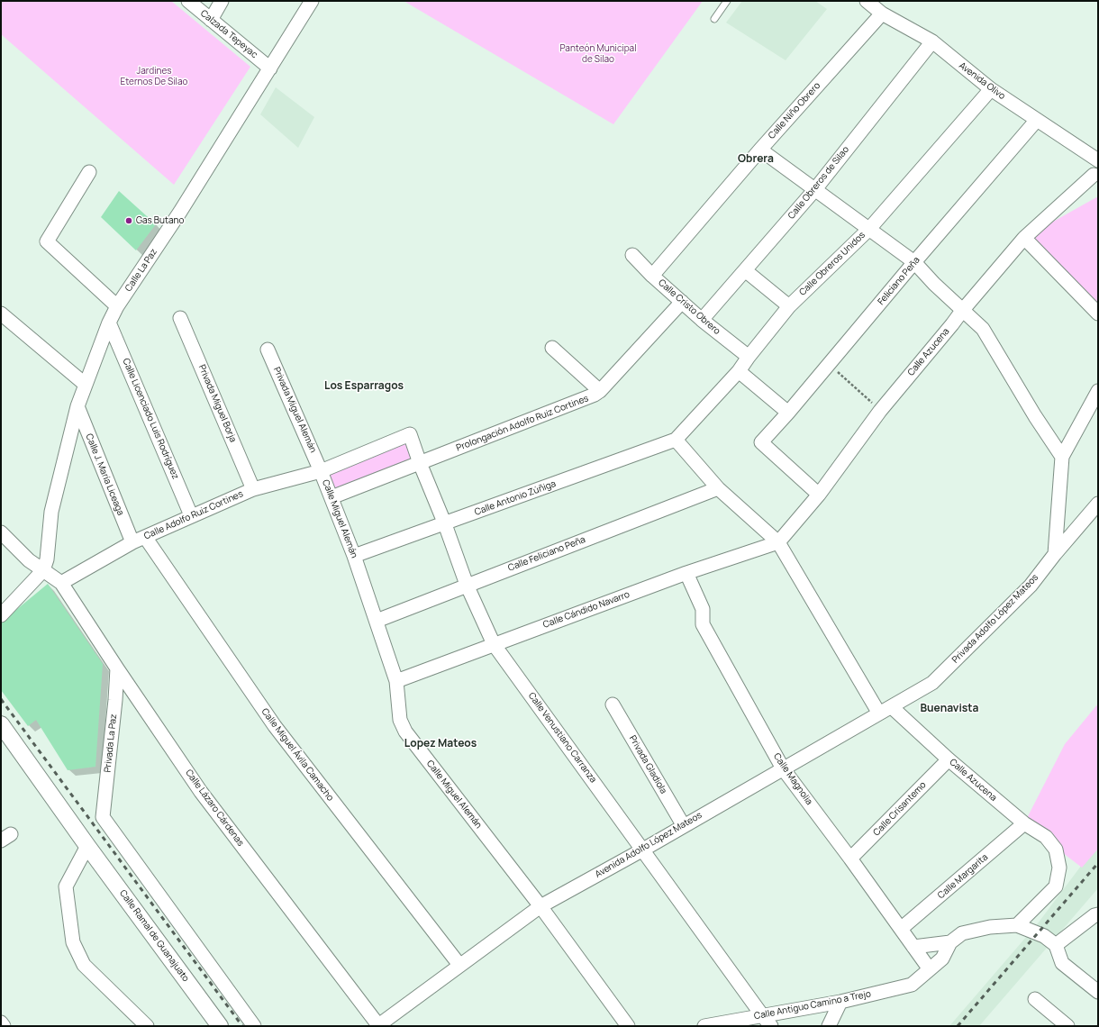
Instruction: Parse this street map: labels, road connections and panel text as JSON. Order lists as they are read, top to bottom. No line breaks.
{"streets":{"street":["Calzada Tepeyac","Avenida Olivo","Calle Niño Obrero","Calle Obreros de Silao","Calle Obreros Unidos","Calle La Paz","Feliciano Peña","Calle Cristo Obrero","Calle Azucena","Privada Miguel Borja","Privada Miguel Alemán","Calle Licenciado Luis Rodríguez","Prolongación Adolfo Ruiz Cortines","Calle J. María Liceaga","Calle Antonio Zúñiga","Calle Adolfo Ruiz Cortines","Calle Miguel Alemán","Calle Feliciano Peña","Calle Cándido Navarro","Privada Adolfo López Mateos","Calle Venustiano Carranza","Privada La Paz","Calle Miguel Ávila Camacho","Privada Gladiola","Calle Magnolia","Calle Lázaro Cárdenas","Calle Crisantemo","Avenida Adolfo López Mateos","Calle Margarita","Calle Ramal de Guanajuato","Calle Antiguo Camino a Trejo"]},"crossings":[["Calzada Tepeyac","Calle La Paz"],["Avenida Olivo","Calle Niño Obrero"],["Avenida Olivo","Calle Obreros de Silao"],["Avenida Olivo","Calle Obreros Unidos"],["Avenida Olivo","Feliciano Peña"],["Calle Niño Obrero","Calle Cristo Obrero"],["Calle Obreros de Silao","Calle Cristo Obrero"],["Calle Obreros Unidos","Calle Cristo Obrero"],["Calle Obreros Unidos","Calle Antonio Zúñiga"],["Calle La Paz","Calle Licenciado Luis Rodríguez"],["Calle La Paz","Calle J. María Liceaga"],["Feliciano Peña","Calle Azucena"],["Calle Cristo Obrero","Prolongación Adolfo Ruiz Cortines"],["Calle Azucena","Calle Cándido Navarro"],["Calle Azucena","Calle Crisantemo"],["Calle Azucena","Avenida Adolfo López Mateos"],["Calle Azucena","Calle Margarita"],["Privada Miguel Borja","Calle Adolfo Ruiz Cortines"],["Privada Miguel Alemán","Calle Adolfo Ruiz Cortines"],["Privada Miguel Alemán","Calle Miguel Alemán"],["Calle Licenciado Luis Rodríguez","Calle Adolfo Ruiz Cortines"],["Prolongación Adolfo Ruiz Cortines","Calle Miguel Alemán"],["Prolongación Adolfo Ruiz Cortines","Calle Venustiano Carranza"],["Calle J. María Liceaga","Calle Adolfo Ruiz Cortines"],["Calle Antonio Zúñiga","Calle Miguel Alemán"],["Calle Antonio Zúñiga","Calle Venustiano Carranza"],["Calle Adolfo Ruiz Cortines","Calle Miguel Alemán"],["Calle Adolfo Ruiz Cortines","Calle Venustiano Carranza"],["Calle Adolfo Ruiz Cortines","Calle Miguel Ávila Camacho"],["Calle Adolfo Ruiz Cortines","Calle Lázaro Cárdenas"],["Calle Miguel Alemán","Calle Feliciano Peña"],["Calle Miguel Alemán","Calle Cándido Navarro"],["Calle Miguel Alemán","Avenida Adolfo López Mateos"],["Calle Feliciano Peña","Calle Venustiano Carranza"],["Calle Cándido Navarro","Calle Venustiano Carranza"],["Calle Cándido Navarro","Calle Magnolia"],["Privada Adolfo López Mateos","Avenida Adolfo López Mateos"],["Calle Venustiano Carranza","Avenida Adolfo López Mateos"],["Calle Venustiano Carranza","Calle Antiguo Camino a Trejo"],["Privada La Paz","Calle Lázaro Cárdenas"],["Calle Miguel Ávila Camacho","Avenida Adolfo López Mateos"],["Privada Gladiola","Avenida Adolfo López Mateos"],["Calle Magnolia","Calle Crisantemo"],["Calle Magnolia","Avenida Adolfo López Mateos"],["Calle Magnolia","Calle Margarita"],["Calle Magnolia","Calle Antiguo Camino a Trejo"],["Calle Lázaro Cárdenas","Avenida Adolfo López Mateos"]],"districts":["Obrera","Los Esparragos","Buenavista","Lopez Mateos"],"parks":["Panteón Municipal de Silao","Jardines Eternos De Silao"],"places":["Gas Butano"]}
